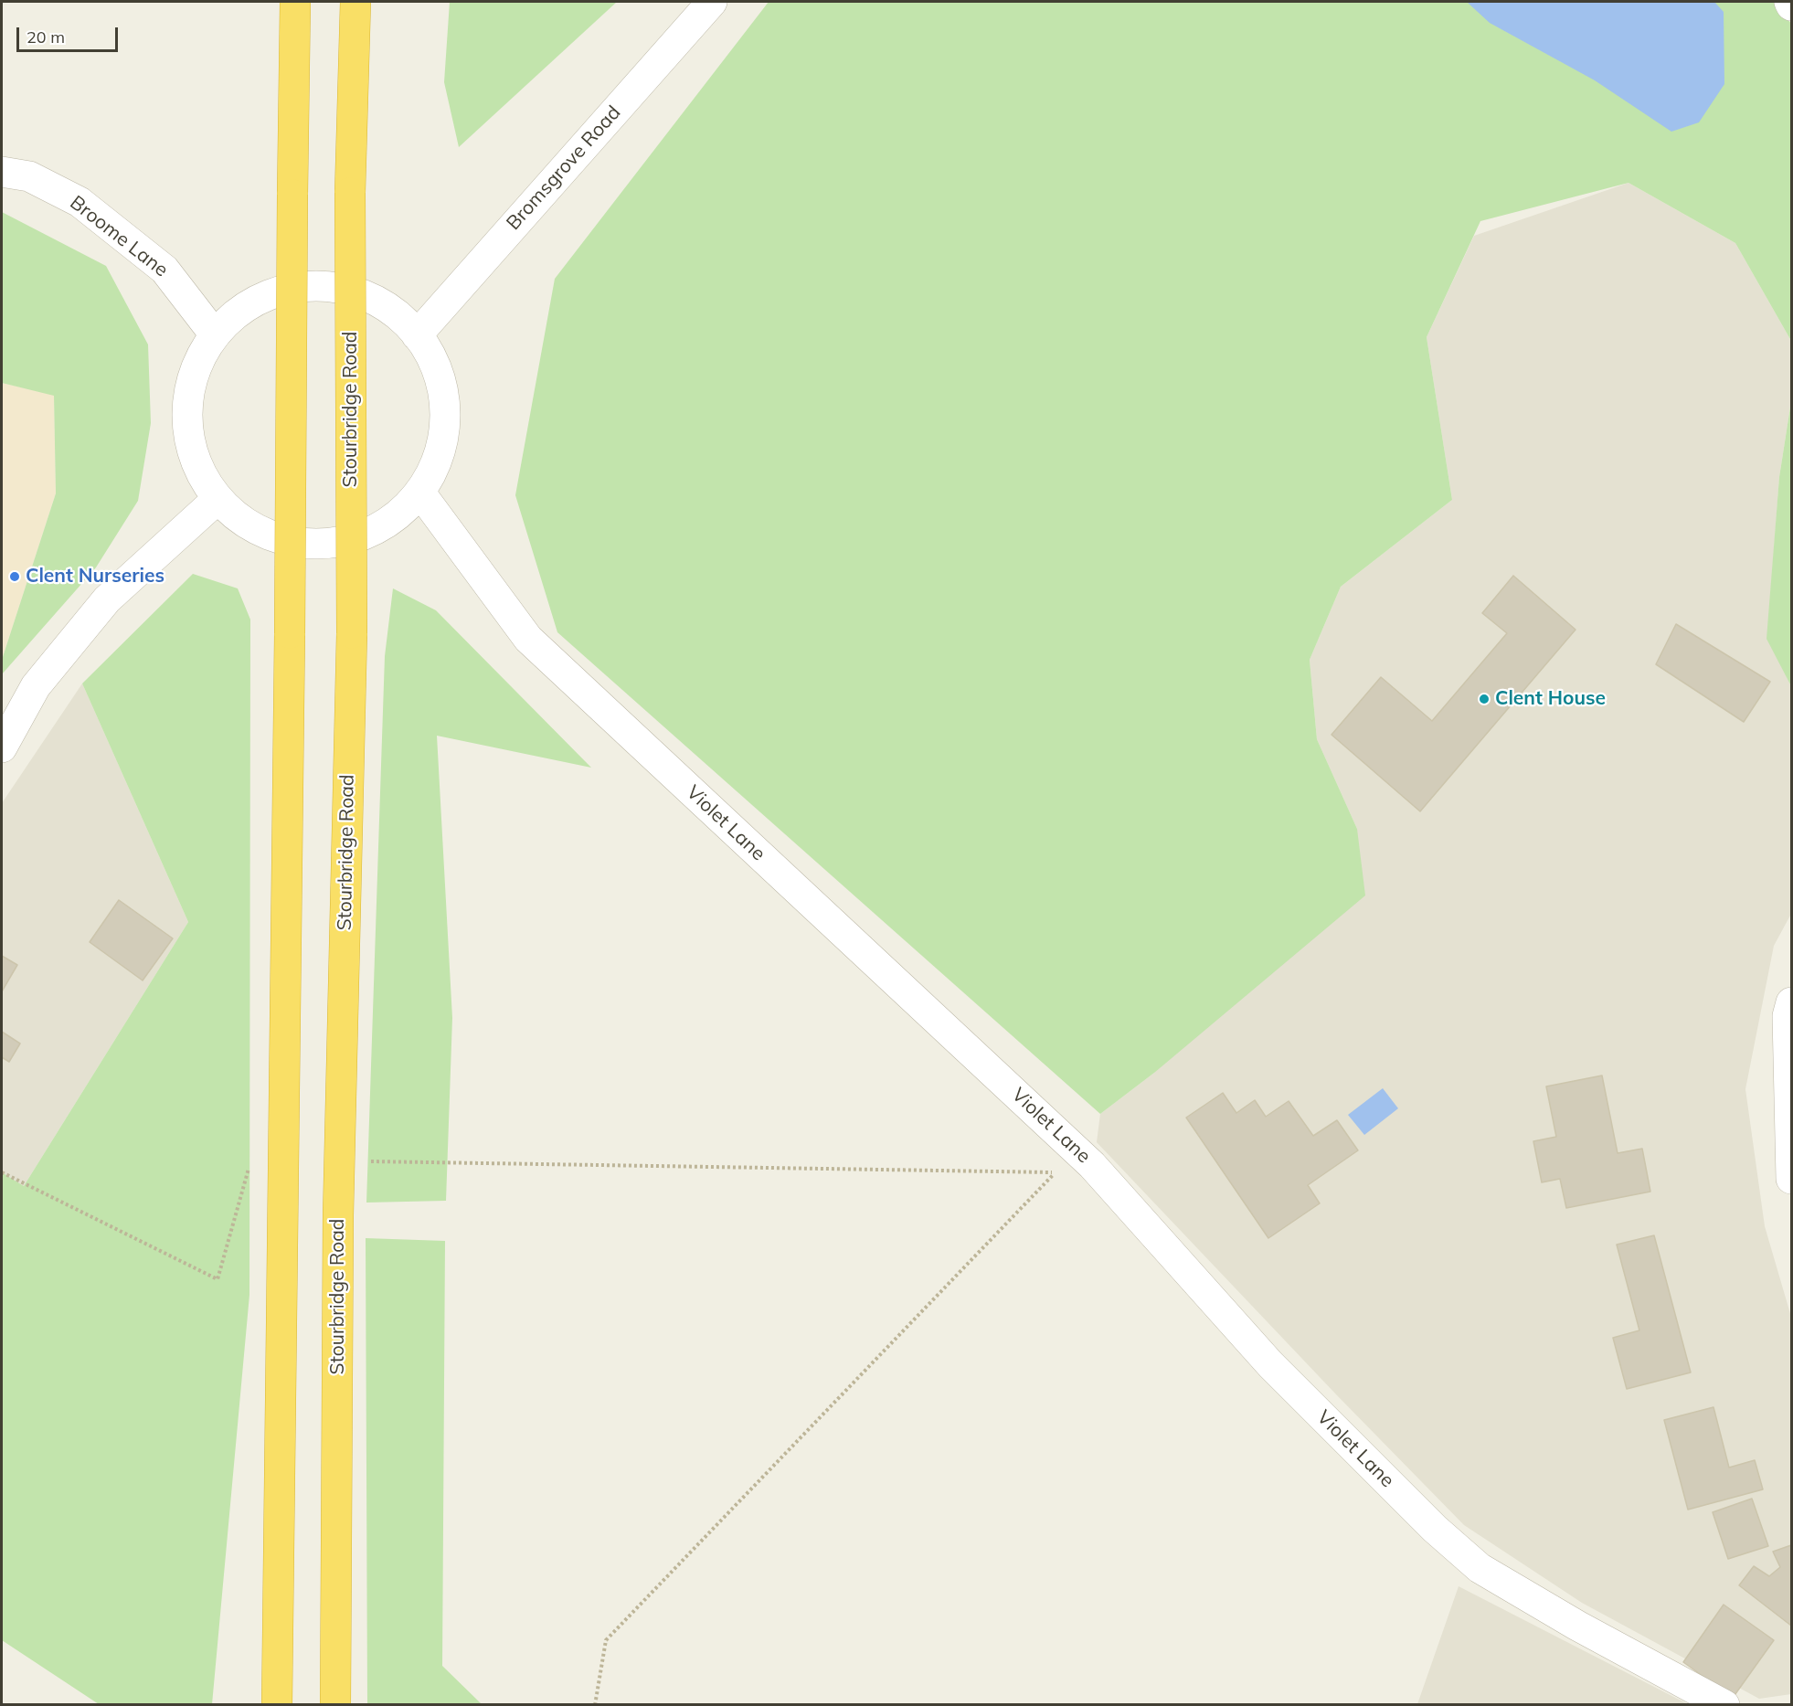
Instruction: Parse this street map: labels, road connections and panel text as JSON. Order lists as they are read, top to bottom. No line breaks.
{"streets":{"highway":["Stourbridge Road"],"street":["Bromsgrove Road","Broome Lane","Violet Lane"]},"places":["Clent Nurseries","Clent House"],"scale_bar":"20 m"}
